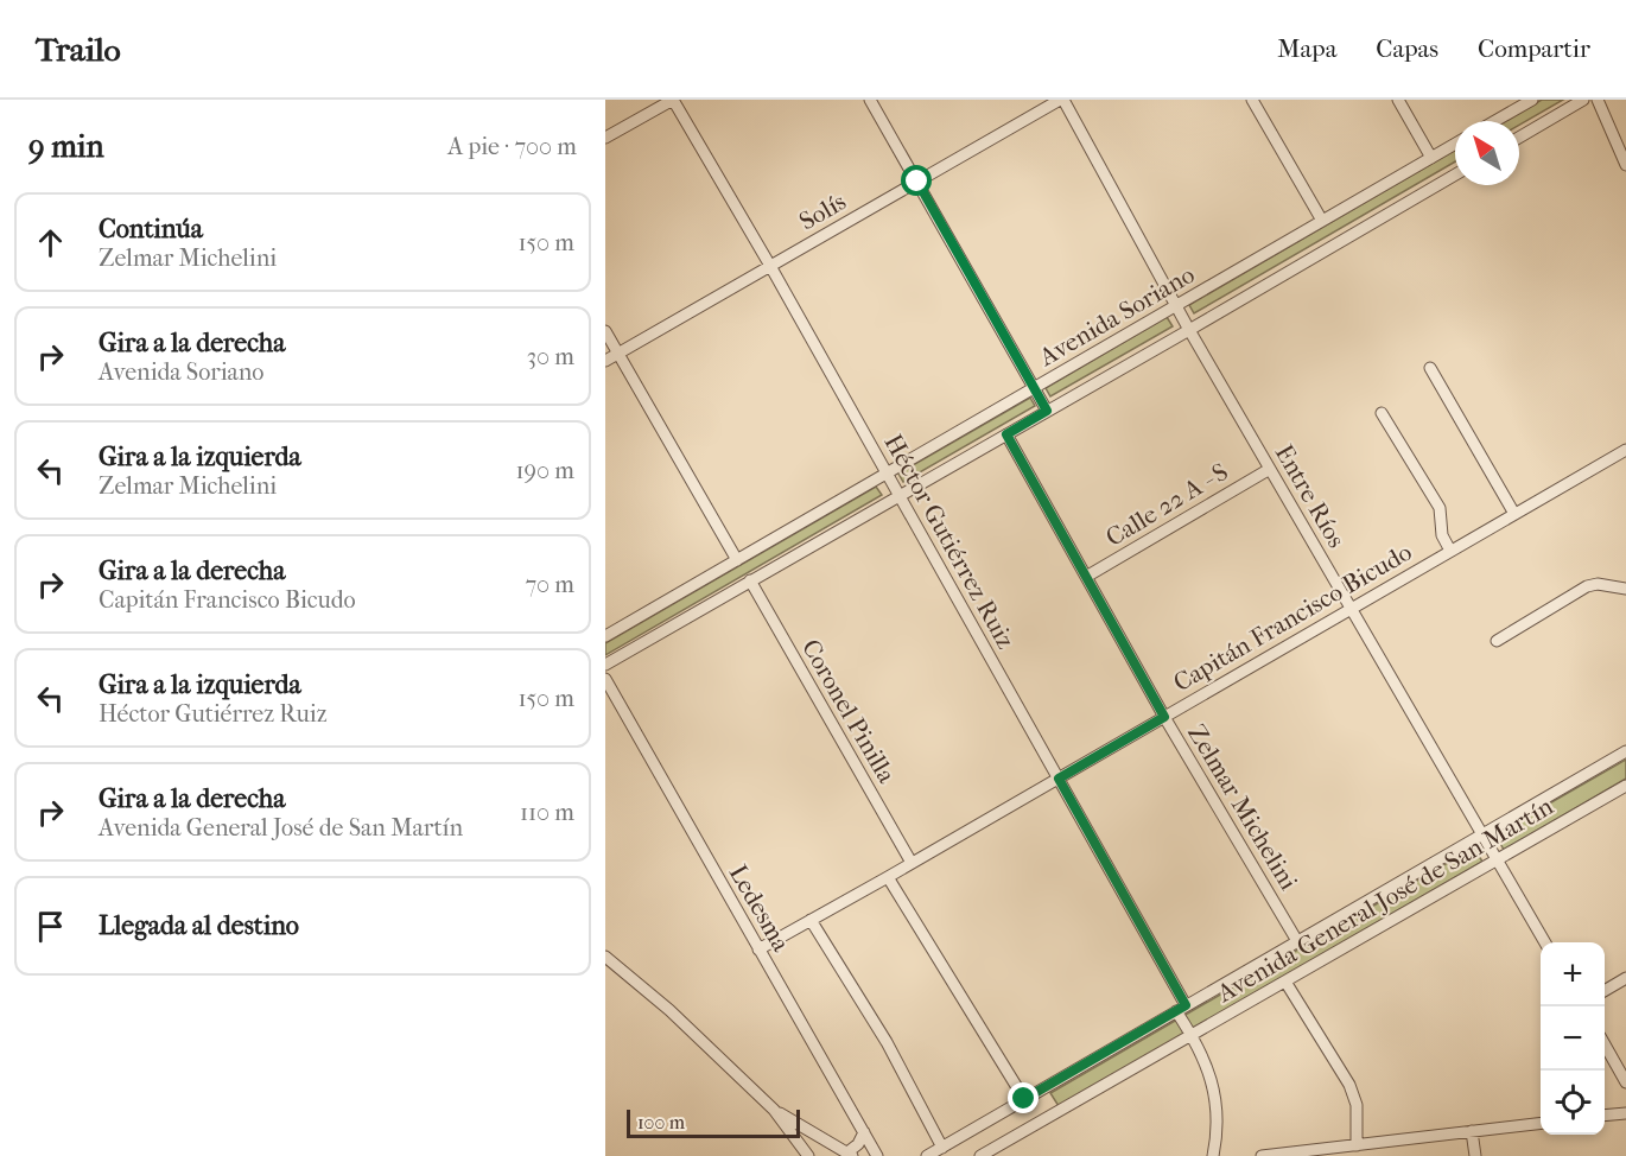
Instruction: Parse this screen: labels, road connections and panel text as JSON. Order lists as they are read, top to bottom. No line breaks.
{"streets":{"street":["Solís","Avenida Soriano","Entre Ríos","Calle 22 A - S","Héctor Gutiérrez Ruiz","Capitán Francisco Bicudo","Coronel Pinilla","Zelmar Michelini","Avenida General José de San Martín","Ledesma"]},"crossings":[["Solís","Entre Ríos"],["Solís","Héctor Gutiérrez Ruiz"],["Avenida Soriano","Entre Ríos"],["Avenida Soriano","Héctor Gutiérrez Ruiz"],["Avenida Soriano","Coronel Pinilla"],["Avenida Soriano","Zelmar Michelini"],["Entre Ríos","Calle 22 A - S"],["Entre Ríos","Capitán Francisco Bicudo"],["Entre Ríos","Avenida General José de San Martín"],["Calle 22 A - S","Zelmar Michelini"],["Héctor Gutiérrez Ruiz","Capitán Francisco Bicudo"],["Héctor Gutiérrez Ruiz","Avenida General José de San Martín"],["Capitán Francisco Bicudo","Coronel Pinilla"],["Capitán Francisco Bicudo","Zelmar Michelini"],["Capitán Francisco Bicudo","Ledesma"],["Zelmar Michelini","Avenida General José de San Martín"]],"scale_bar":"100 m","north":"top left","page":{"header":"Trailo","nav":["Mapa","Capas","Compartir"],"heading":["9 min","A pie · 700 m"],"list":[["Continúa","Zelmar Michelini","150 m"],["Gira a la derecha","Avenida Soriano","30 m"],["Gira a la izquierda","Zelmar Michelini","190 m"],["Gira a la derecha","Capitán Francisco Bicudo","70 m"],["Gira a la izquierda","Héctor Gutiérrez Ruiz","150 m"],["Gira a la derecha","Avenida General José de San Martín","110 m"],"Llegada al destino"],"map_buttons":["+","−"],"scale":"100 m"}}
